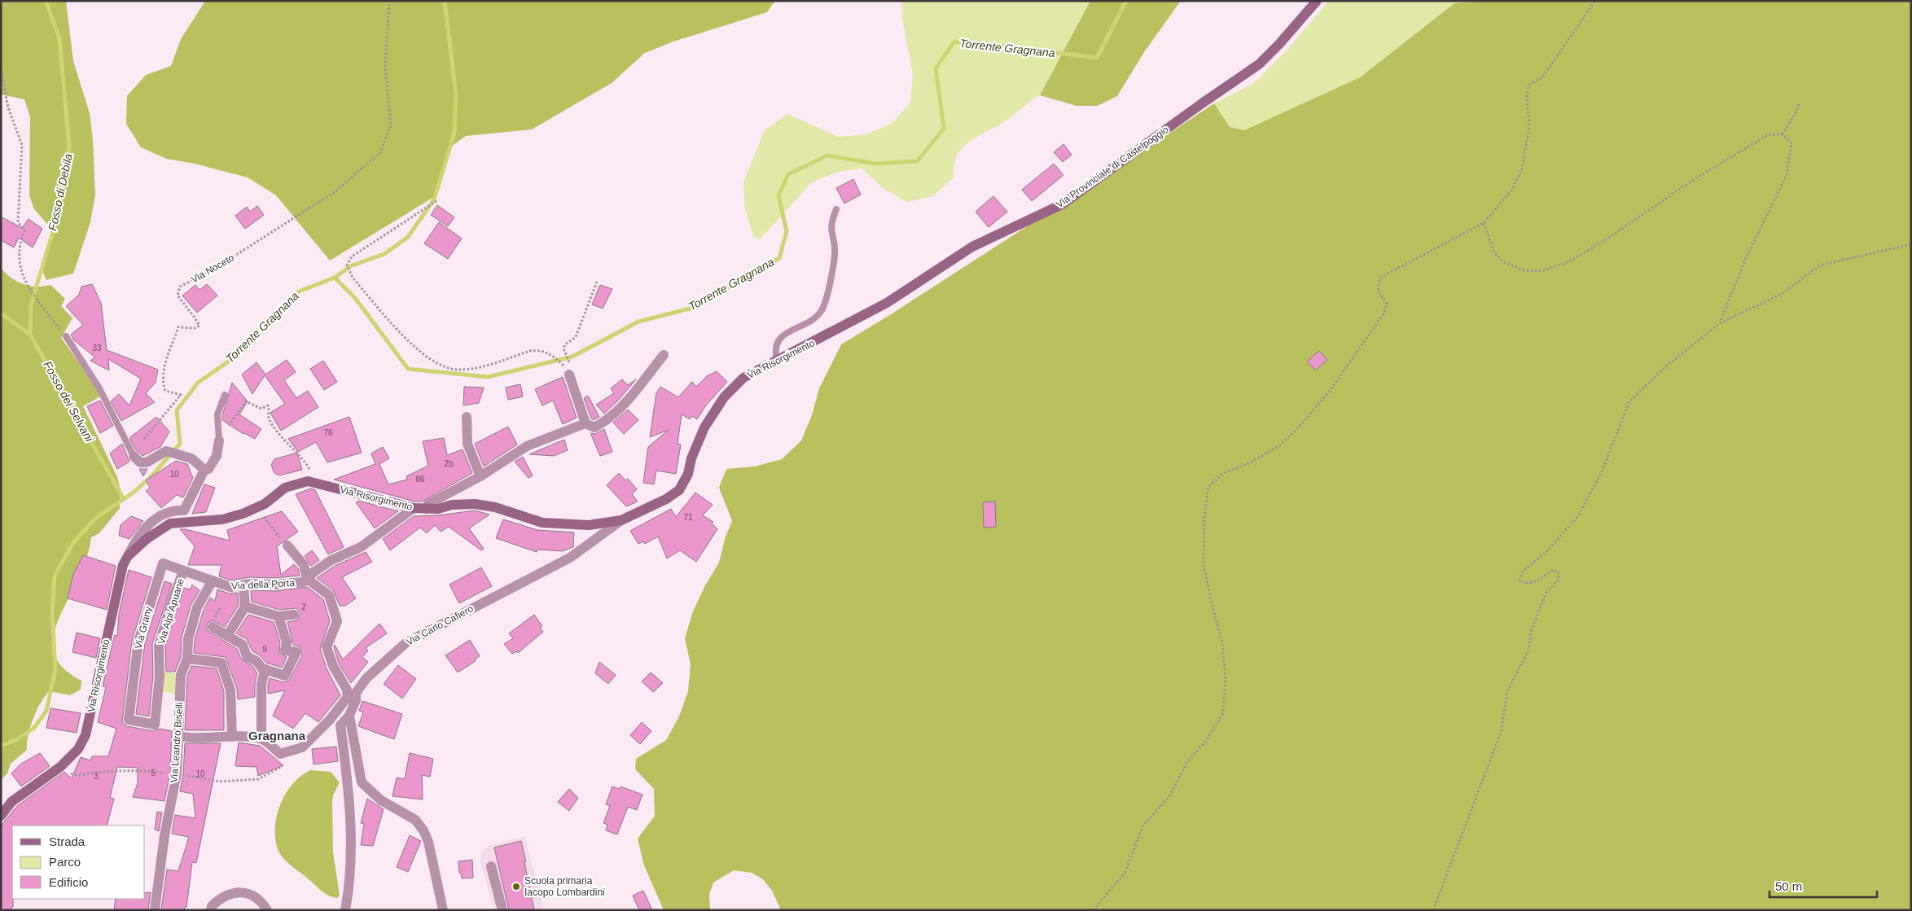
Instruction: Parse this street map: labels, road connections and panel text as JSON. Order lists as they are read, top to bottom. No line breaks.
{"streets":{"main road":["Via Provinciale di Castelpoggio","Via Risorgimento"],"street":["Via della Porta","Via Alpi Apuane","Via Carlo Cafiero","Via Grany","Via Leandro Biselli"],"path":["Via Noceto"]},"crossings":[["Via Provinciale di Castelpoggio","Via Risorgimento"],["Via Risorgimento","Via della Porta"],["Via Risorgimento","Via Carlo Cafiero"],["Via della Porta","Via Grany"],["Via della Porta","Via Leandro Biselli"],["Via Alpi Apuane","Via Grany"],["Via Grany","Via Leandro Biselli"]],"districts":["Gragnana"],"water":["Torrente Gragnana","Fosso di Debila","Fosso dei Selvani"],"places":["Scuola primaria Iacopo Lombardini"],"house_numbers":["33","76","2b","10","86","71","2","9","5","10","3"],"legend":["Strada","Parco","Edificio"],"scale_bar":"50 m"}
